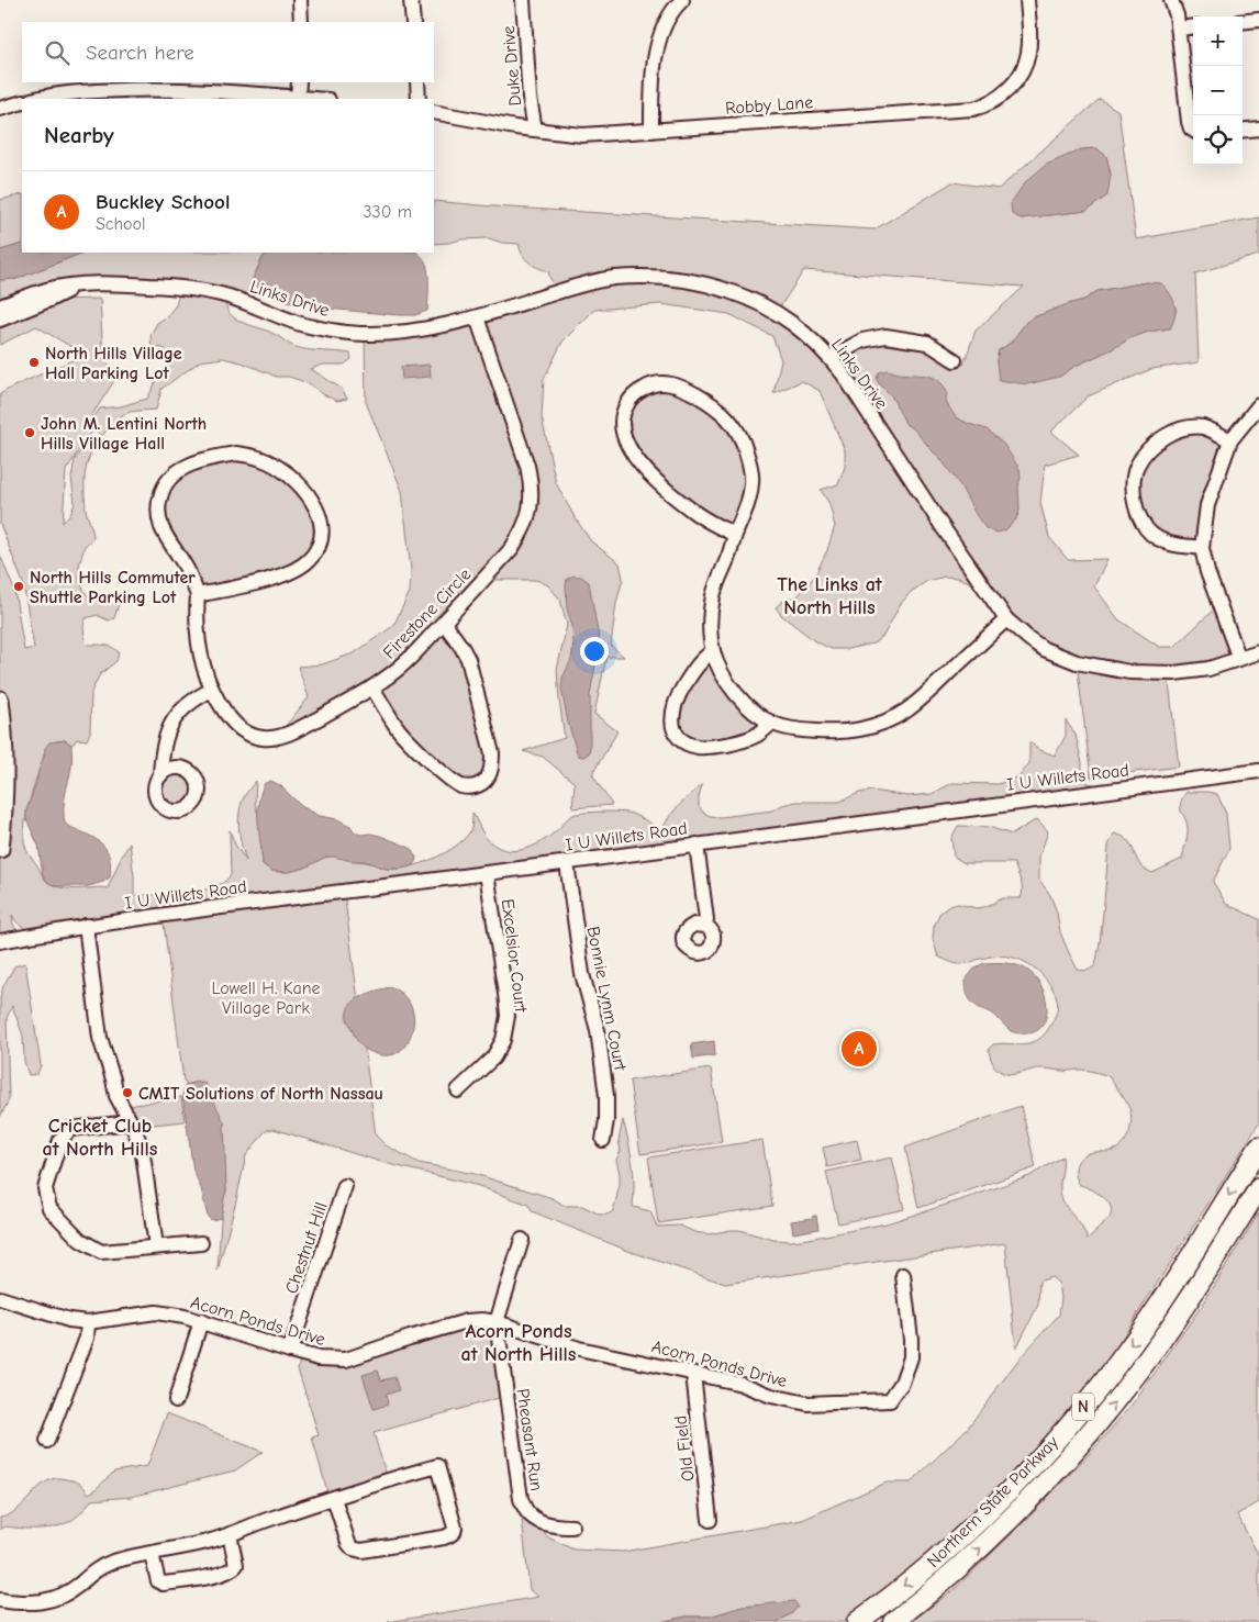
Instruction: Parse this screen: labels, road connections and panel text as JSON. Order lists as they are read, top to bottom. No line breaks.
{"streets":{"highway":["N","Northern State Parkway"],"street":["Duke Drive","Robby Lane","Links Drive","Firestone Circle","I U Willets Road","Excelsior Court","Bonnie Lynm Court","Chestnut Hill","Acorn Ponds Drive","Pheasant Run","Old Field"]},"crossings":[["Duke Drive","Robby Lane"],["Links Drive","Firestone Circle"],["I U Willets Road","Excelsior Court"],["I U Willets Road","Bonnie Lynm Court"],["Chestnut Hill","Acorn Ponds Drive"],["Acorn Ponds Drive","Pheasant Run"],["Acorn Ponds Drive","Old Field"]],"districts":["The Links at North Hills","Cricket Club at North Hills","Acorn Ponds at North Hills"],"parks":["Lowell H. Kane Village Park"],"places":["North Hills Village Hall Parking Lot","John M. Lentini North Hills Village Hall","North Hills Commuter Shuttle Parking Lot","CMIT Solutions of North Nassau"],"page":{"map_buttons":["+","−"],"search":"Search here","heading":"Nearby","list":[{"mark":"A","name":"Buckley School","note":"School","value":"330 m"}],"pins":"A"}}
